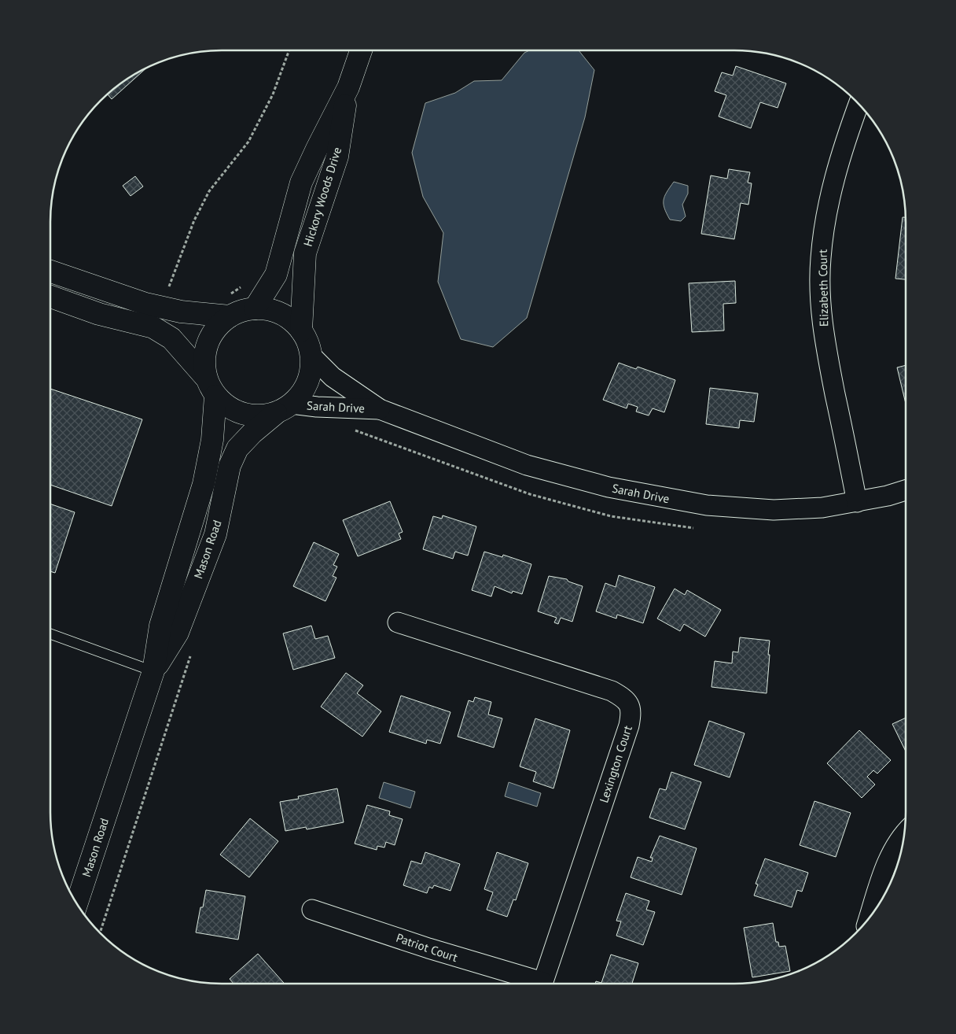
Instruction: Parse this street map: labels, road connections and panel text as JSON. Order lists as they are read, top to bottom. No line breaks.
{"streets":{"main road":["Hickory Woods Drive","Mason Road"],"street":["Elizabeth Court","Sarah Drive","Lexington Court","Patriot Court"]},"crossings":[["Hickory Woods Drive","Sarah Drive"],["Hickory Woods Drive","Mason Road"],["Elizabeth Court","Sarah Drive"],["Sarah Drive","Mason Road"]]}
